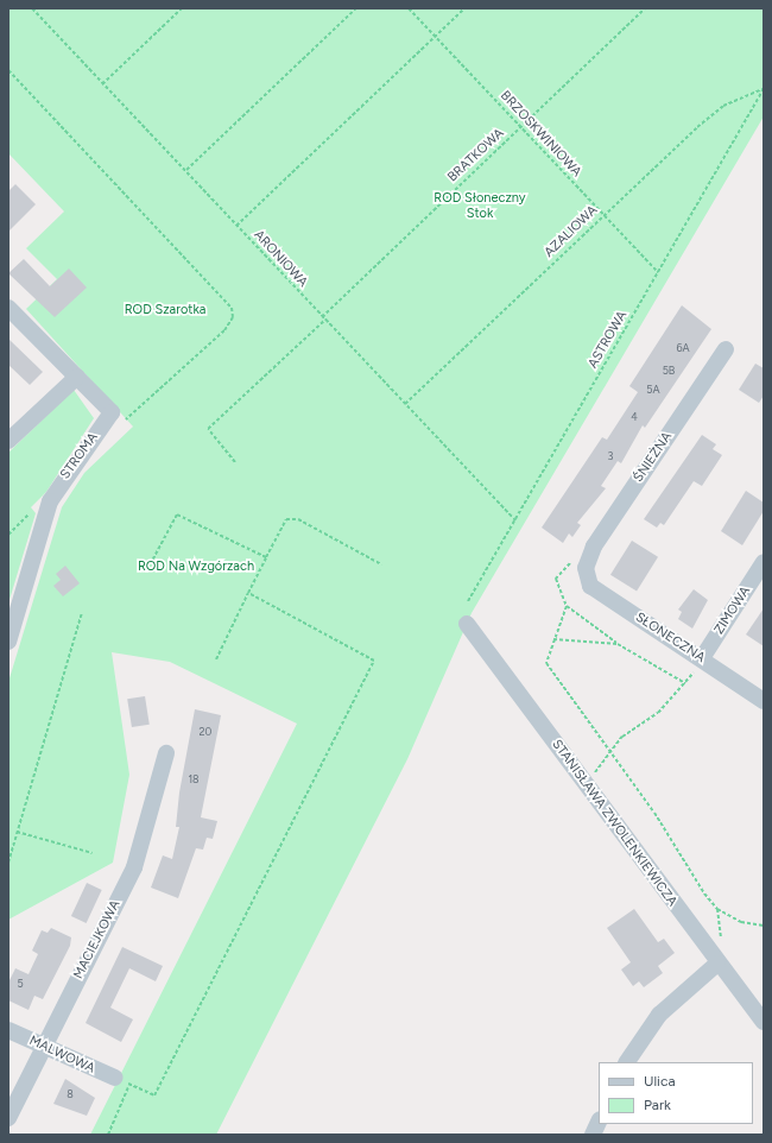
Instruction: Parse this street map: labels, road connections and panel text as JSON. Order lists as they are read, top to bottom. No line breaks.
{"streets":{"street":["STROMA","ŚNIEŻNA","ZIMOWA","SŁONECZNA","STANISŁAWA ZWOLENKIEWICZA","MACIEJKOWA","MALWOWA"],"path":["BRZOSKWINIOWA","BRATKOWA","AZALIOWA","ARONIOWA","ASTROWA"]},"crossings":[["BRZOSKWINIOWA","BRATKOWA"],["BRZOSKWINIOWA","AZALIOWA"],["BRZOSKWINIOWA","ASTROWA"],["BRATKOWA","ARONIOWA"],["AZALIOWA","ARONIOWA"],["AZALIOWA","ASTROWA"],["ARONIOWA","ASTROWA"],["ŚNIEŻNA","SŁONECZNA"],["ZIMOWA","SŁONECZNA"],["MACIEJKOWA","MALWOWA"]],"parks":["ROD Słoneczny Stok","ROD Szarotka","ROD Na Wzgórzach"],"house_numbers":["6A","5B","5A","4","3","20","18","5","8"],"legend":["Ulica","Park"]}
